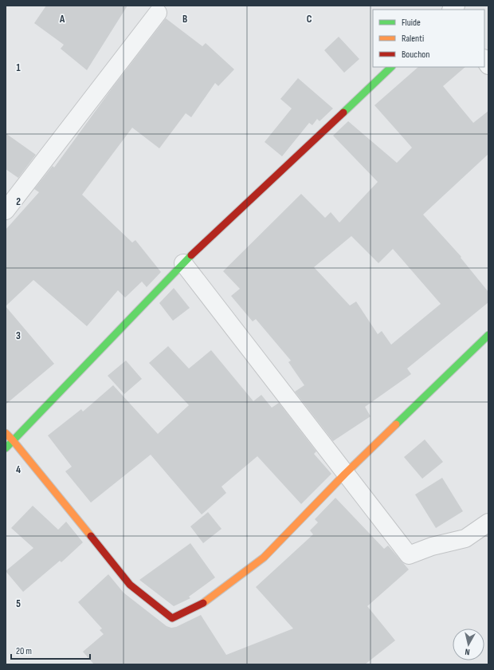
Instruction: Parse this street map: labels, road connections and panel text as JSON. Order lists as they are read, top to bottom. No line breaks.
{"legend":["Fluide","Ralenti","Bouchon"],"scale_bar":"20 m","north":"bottom","grid":{"columns":["A","B","C"],"rows":["1","2","3","4","5"]}}
